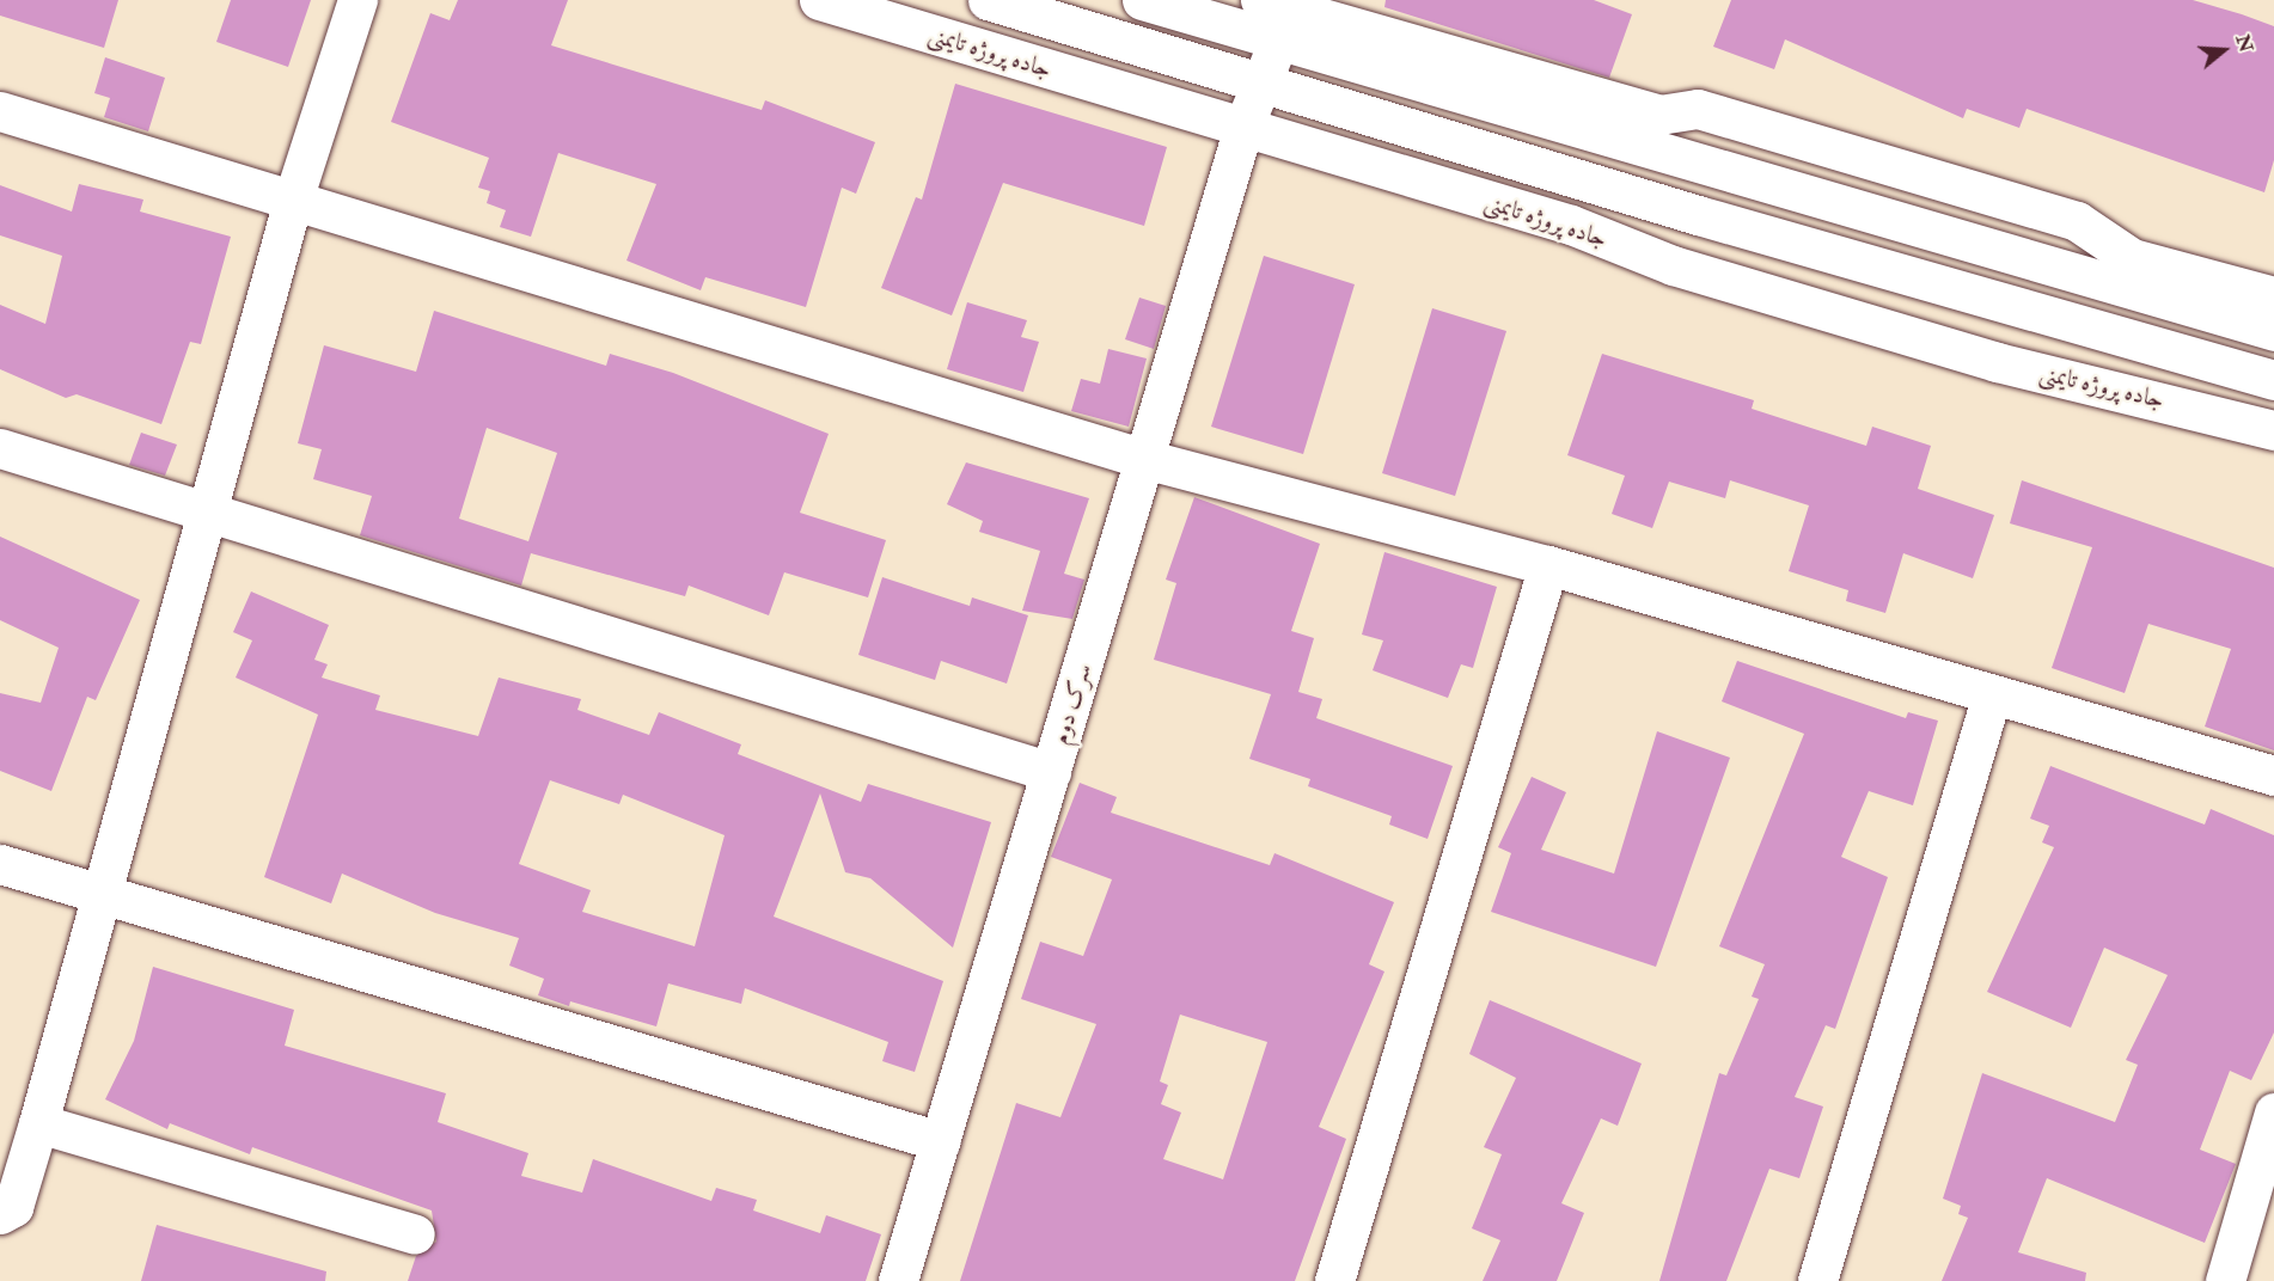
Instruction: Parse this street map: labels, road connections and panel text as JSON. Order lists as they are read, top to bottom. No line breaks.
{"streets":{"street":["جاده پروژه تایمنی","سرک دوم"]},"crossings":[["جاده پروژه تایمنی","سرک دوم"]],"north":"right"}
